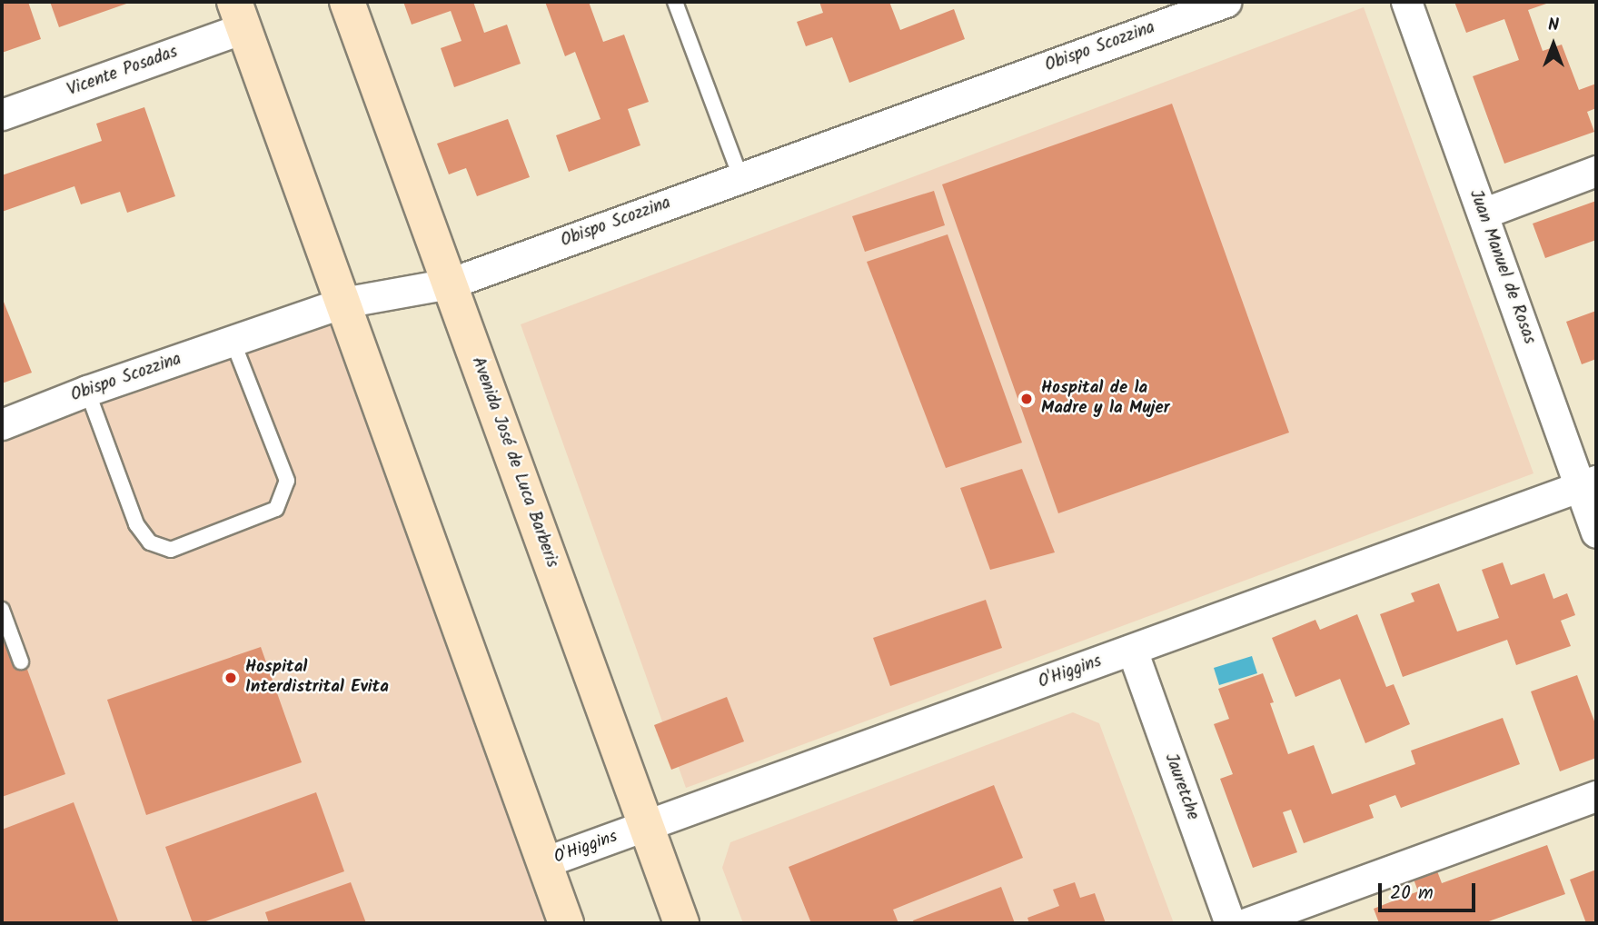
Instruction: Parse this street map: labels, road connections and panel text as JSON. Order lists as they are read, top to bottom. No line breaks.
{"streets":{"main road":["Avenida José de Luca Barberis"],"street":["Obispo Scozzina","Vicente Posadas","Juan Manuel de Rosas","O'Higgins","Jauretche"]},"crossings":[["Obispo Scozzina","Avenida José de Luca Barberis"],["Juan Manuel de Rosas","O'Higgins"],["Avenida José de Luca Barberis","O'Higgins"],["O'Higgins","Jauretche"]],"places":["Hospital de la Madre y la Mujer","Hospital Interdistrital Evita"],"scale_bar":"20 m","north":"top"}
